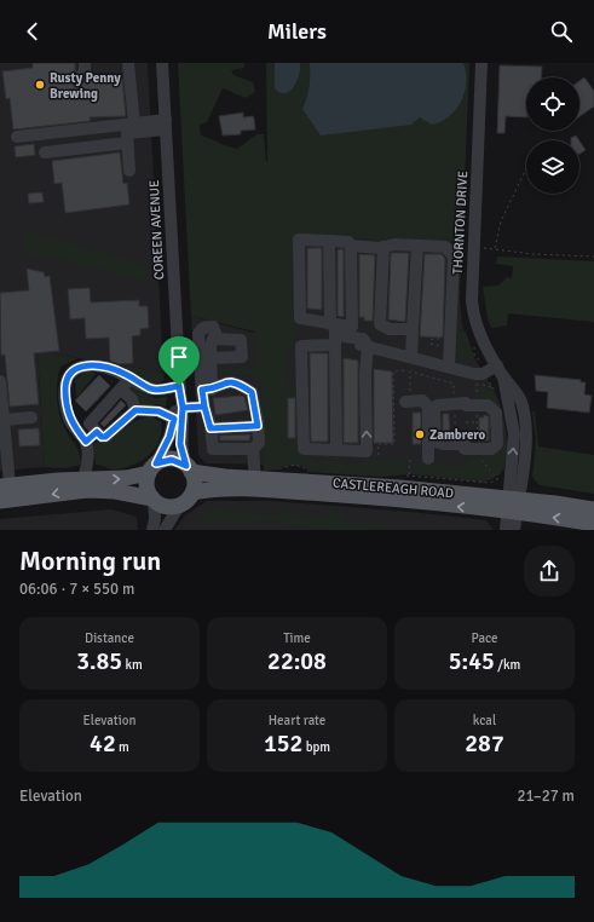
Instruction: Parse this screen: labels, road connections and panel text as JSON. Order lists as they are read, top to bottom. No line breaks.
{"streets":{"main road":["CASTLEREAGH ROAD"],"street":["THORNTON DRIVE","COREEN AVENUE"]},"crossings":[["THORNTON DRIVE","CASTLEREAGH ROAD"],["COREEN AVENUE","CASTLEREAGH ROAD"]],"places":["Rusty Penny Brewing","Zambrero"],"page":{"header":"Milers","heading":["Morning run","06:06 · 7 × 550 m"],"stats":[["Distance","3.85 km"],["Time","22:08"],["Pace","5:45 /km"],["Elevation","42 m"],["Heart rate","152 bpm"],["kcal","287"]],"chart":["Elevation","21–27 m"]}}
